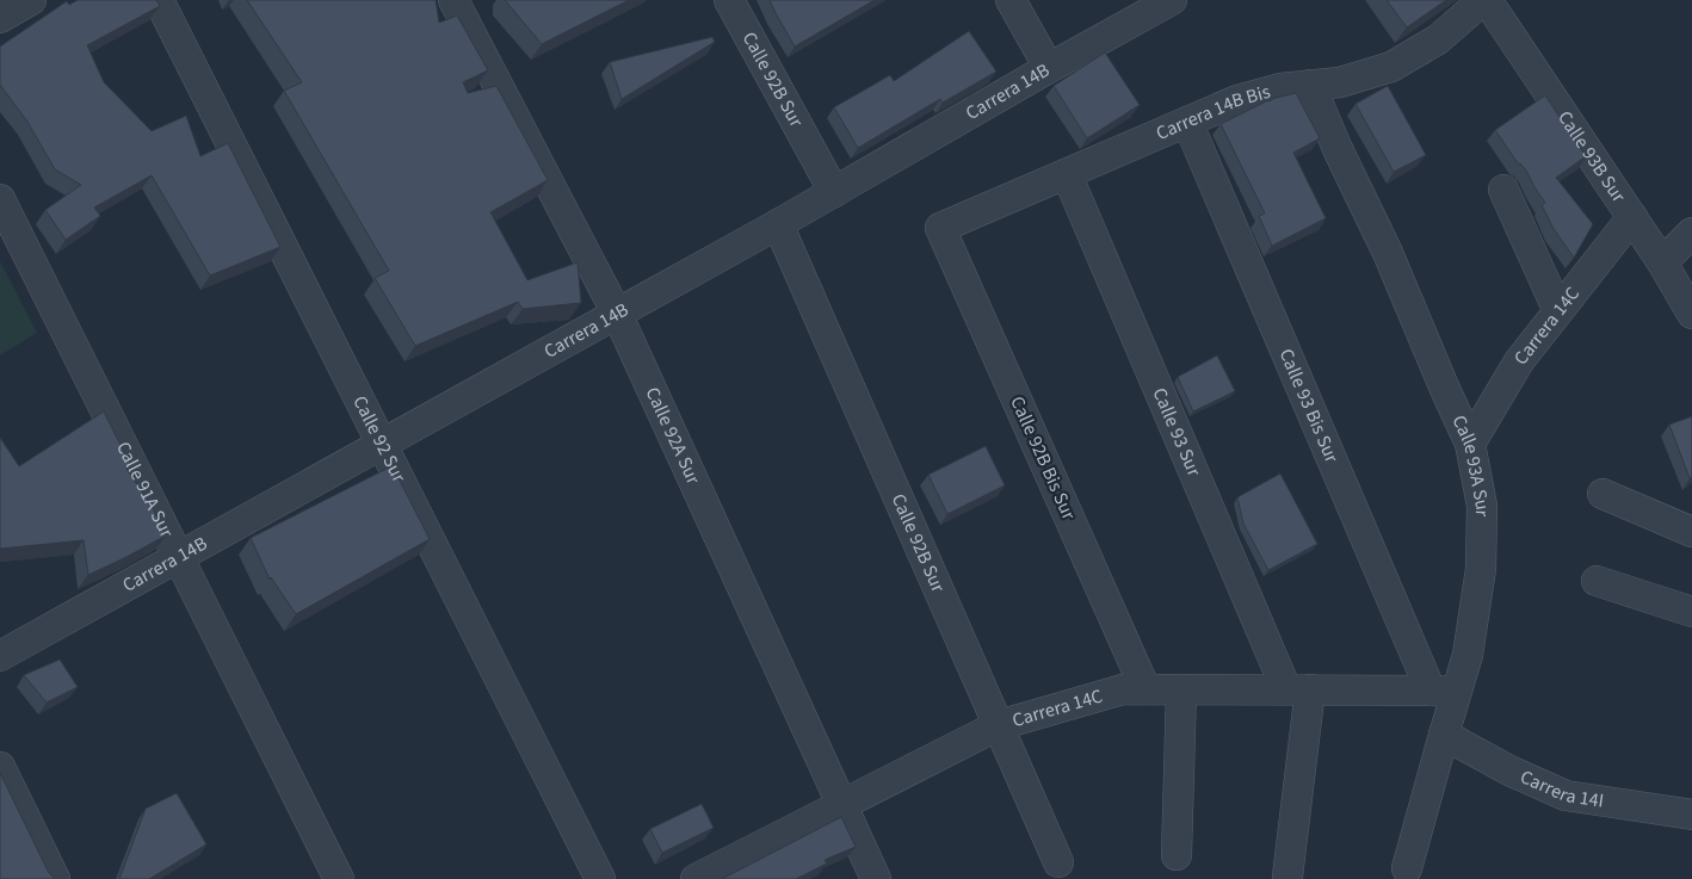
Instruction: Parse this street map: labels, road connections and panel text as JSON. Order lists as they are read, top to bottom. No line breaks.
{"streets":{"street":["Calle 92B Sur","Carrera 14B","Carrera 14B Bis","Calle 93B Sur","Carrera 14C","Calle 93 Bis Sur","Calle 93 Sur","Calle 92A Sur","Calle 92 Sur","Calle 92B Bis Sur","Calle 93A Sur","Calle 91A Sur","Carrera 14I"]},"crossings":[["Calle 92B Sur","Carrera 14B"],["Calle 92B Sur","Carrera 14C"],["Carrera 14B","Calle 92A Sur"],["Carrera 14B","Calle 92 Sur"],["Carrera 14B","Calle 91A Sur"],["Carrera 14B Bis","Calle 93B Sur"],["Carrera 14B Bis","Calle 93 Bis Sur"],["Carrera 14B Bis","Calle 93 Sur"],["Carrera 14B Bis","Calle 92B Bis Sur"],["Carrera 14B Bis","Calle 93A Sur"],["Calle 93B Sur","Carrera 14C"],["Carrera 14C","Calle 93 Bis Sur"],["Carrera 14C","Calle 93 Sur"],["Carrera 14C","Calle 92A Sur"],["Carrera 14C","Calle 92B Bis Sur"],["Carrera 14C","Calle 93A Sur"],["Calle 93 Bis Sur","Calle 93A Sur"],["Calle 93A Sur","Carrera 14I"]]}
